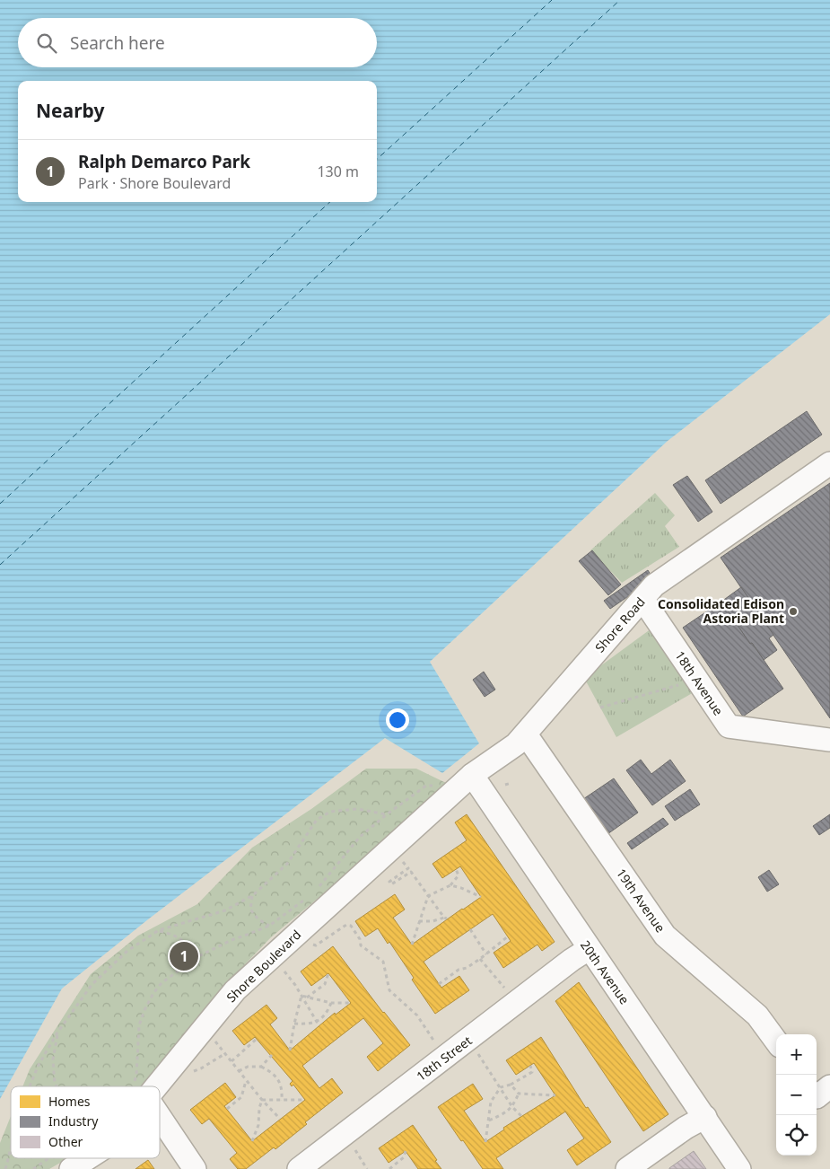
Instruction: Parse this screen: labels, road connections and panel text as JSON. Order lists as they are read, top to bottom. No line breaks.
{"streets":{"street":["Shore Road","18th Avenue","19th Avenue","Shore Boulevard","20th Avenue","18th Street"]},"crossings":[["Shore Road","18th Avenue"],["Shore Road","19th Avenue"],["Shore Road","Shore Boulevard"],["Shore Road","20th Avenue"],["Shore Boulevard","20th Avenue"],["20th Avenue","18th Street"]],"places":["Consolidated Edison Astoria Plant"],"legend":["Homes","Industry","Other"],"page":{"search":"Search here","heading":"Nearby","list":[{"mark":"1","name":"Ralph Demarco Park","note":"Park · Shore Boulevard","value":"130 m"}],"pins":"1","map_buttons":["+","−"]}}
